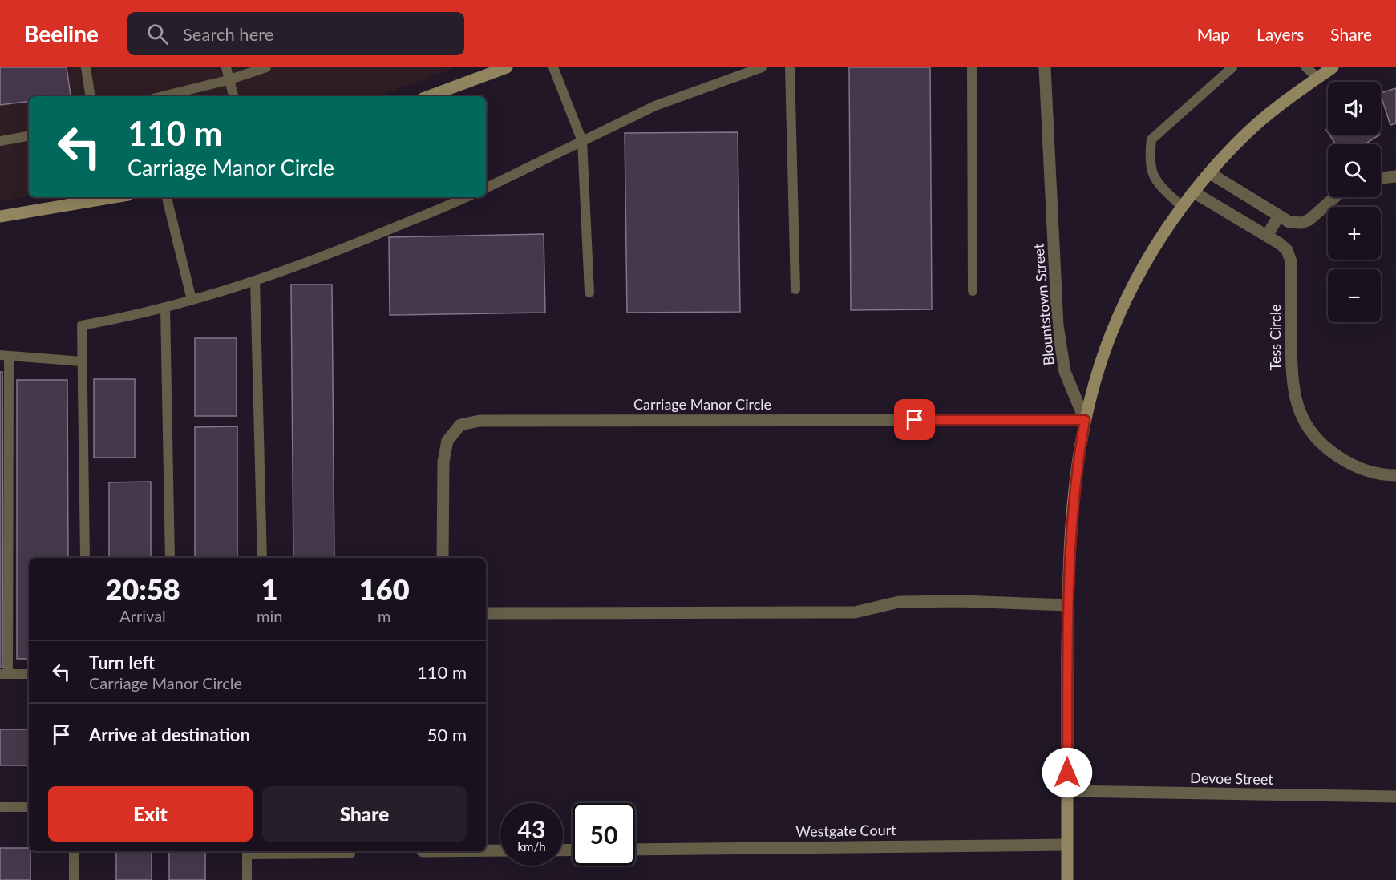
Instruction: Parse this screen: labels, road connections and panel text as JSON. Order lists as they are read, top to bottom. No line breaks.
{"streets":{"street":["Blountstown Street","Tess Circle","Carriage Manor Circle","Devoe Street","Westgate Court"]},"crossings":[["Blountstown Street","Carriage Manor Circle"]],"page":{"header":"Beeline","search":"Search here","nav":["Map","Layers","Share"],"map_buttons":["+","−"],"turn":["110 m","Carriage Manor Circle"],"eta":["20:58","Arrival","1","min","160","m"],"list":[{"name":"Turn left","note":"Carriage Manor Circle","value":"110 m"},{"name":"Arrive at destination","value":"50 m"}],"buttons":["Exit","Share"],"speed":"43 km/h","limit":"50"}}
